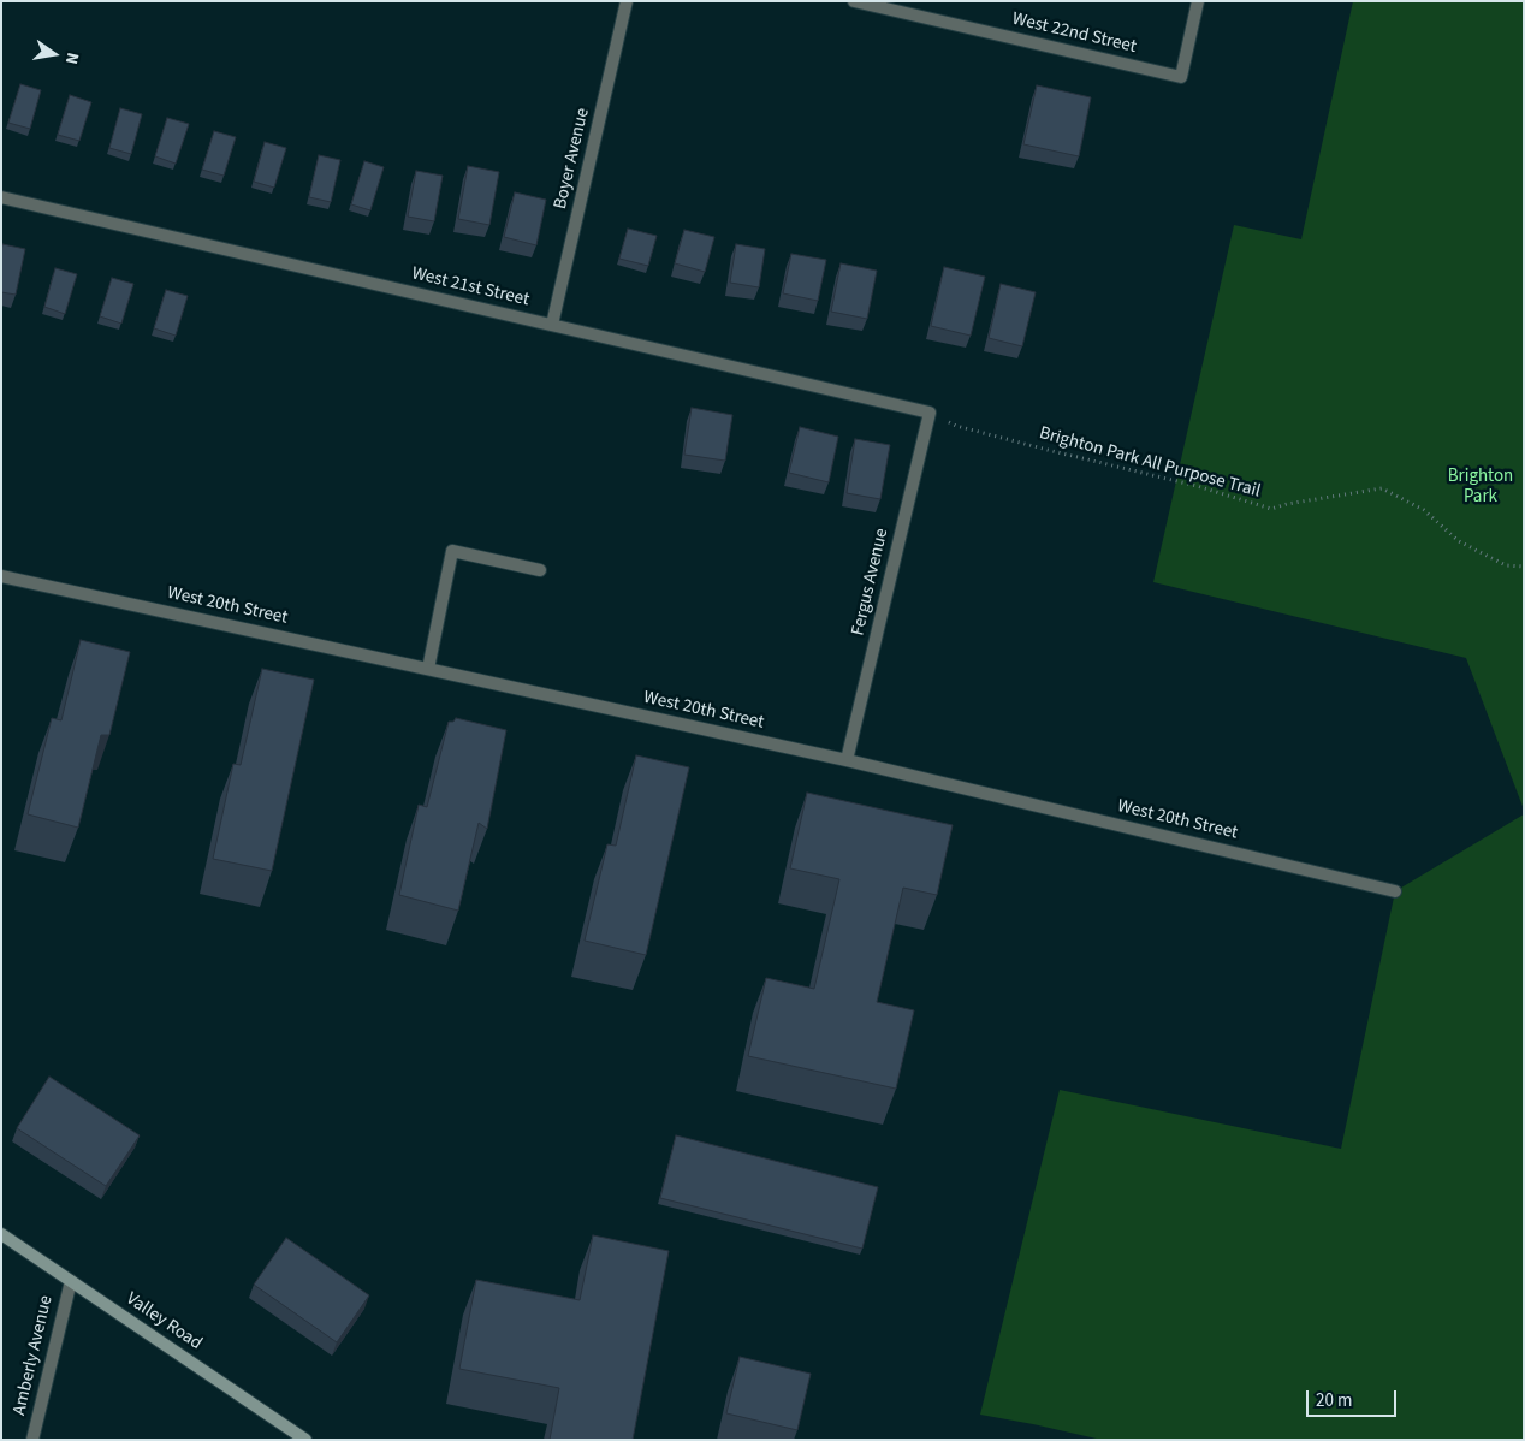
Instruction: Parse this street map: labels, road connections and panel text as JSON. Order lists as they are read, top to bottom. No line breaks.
{"streets":{"street":["West 22nd Street","Boyer Avenue","West 21st Street","Fergus Avenue","West 20th Street","Valley Road","Amberly Avenue"],"path":["Brighton Park All Purpose Trail"]},"crossings":[["Boyer Avenue","West 21st Street"],["West 21st Street","Brighton Park All Purpose Trail"],["West 21st Street","Fergus Avenue"],["Brighton Park All Purpose Trail","Fergus Avenue"],["Fergus Avenue","West 20th Street"],["Valley Road","Amberly Avenue"]],"parks":["Brighton Park"],"scale_bar":"20 m","north":"right"}
